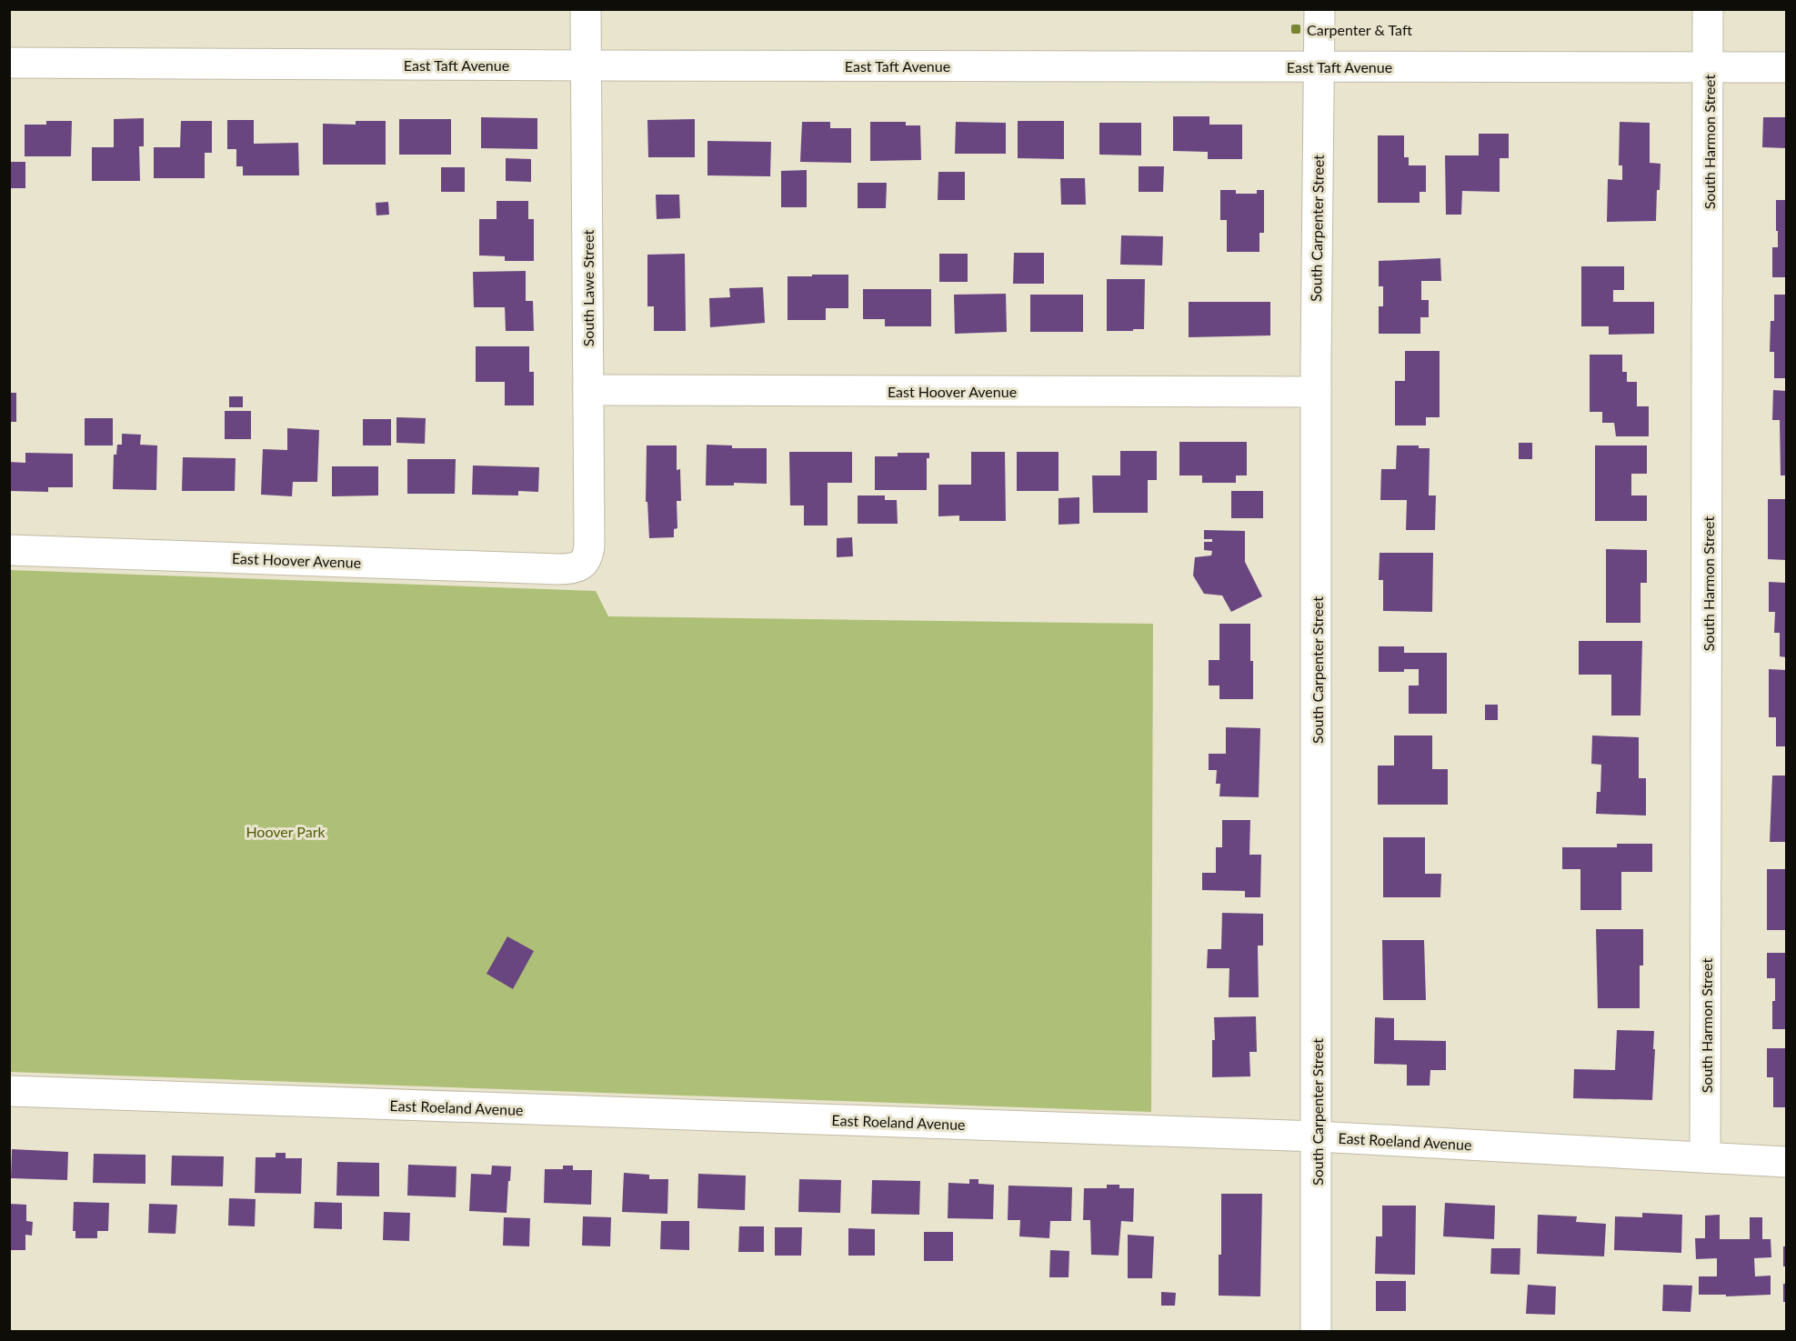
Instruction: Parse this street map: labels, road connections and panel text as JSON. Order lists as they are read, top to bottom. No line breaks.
{"streets":{"street":["East Taft Avenue","South Harmon Street","South Carpenter Street","South Lawe Street","East Hoover Avenue","East Roeland Avenue"]},"crossings":[["East Taft Avenue","South Harmon Street"],["East Taft Avenue","South Carpenter Street"],["East Taft Avenue","South Lawe Street"],["South Harmon Street","East Roeland Avenue"],["South Carpenter Street","East Hoover Avenue"],["South Carpenter Street","East Roeland Avenue"],["South Lawe Street","East Hoover Avenue"]],"parks":["Hoover Park"],"places":{"transit":["Carpenter & Taft"]}}
